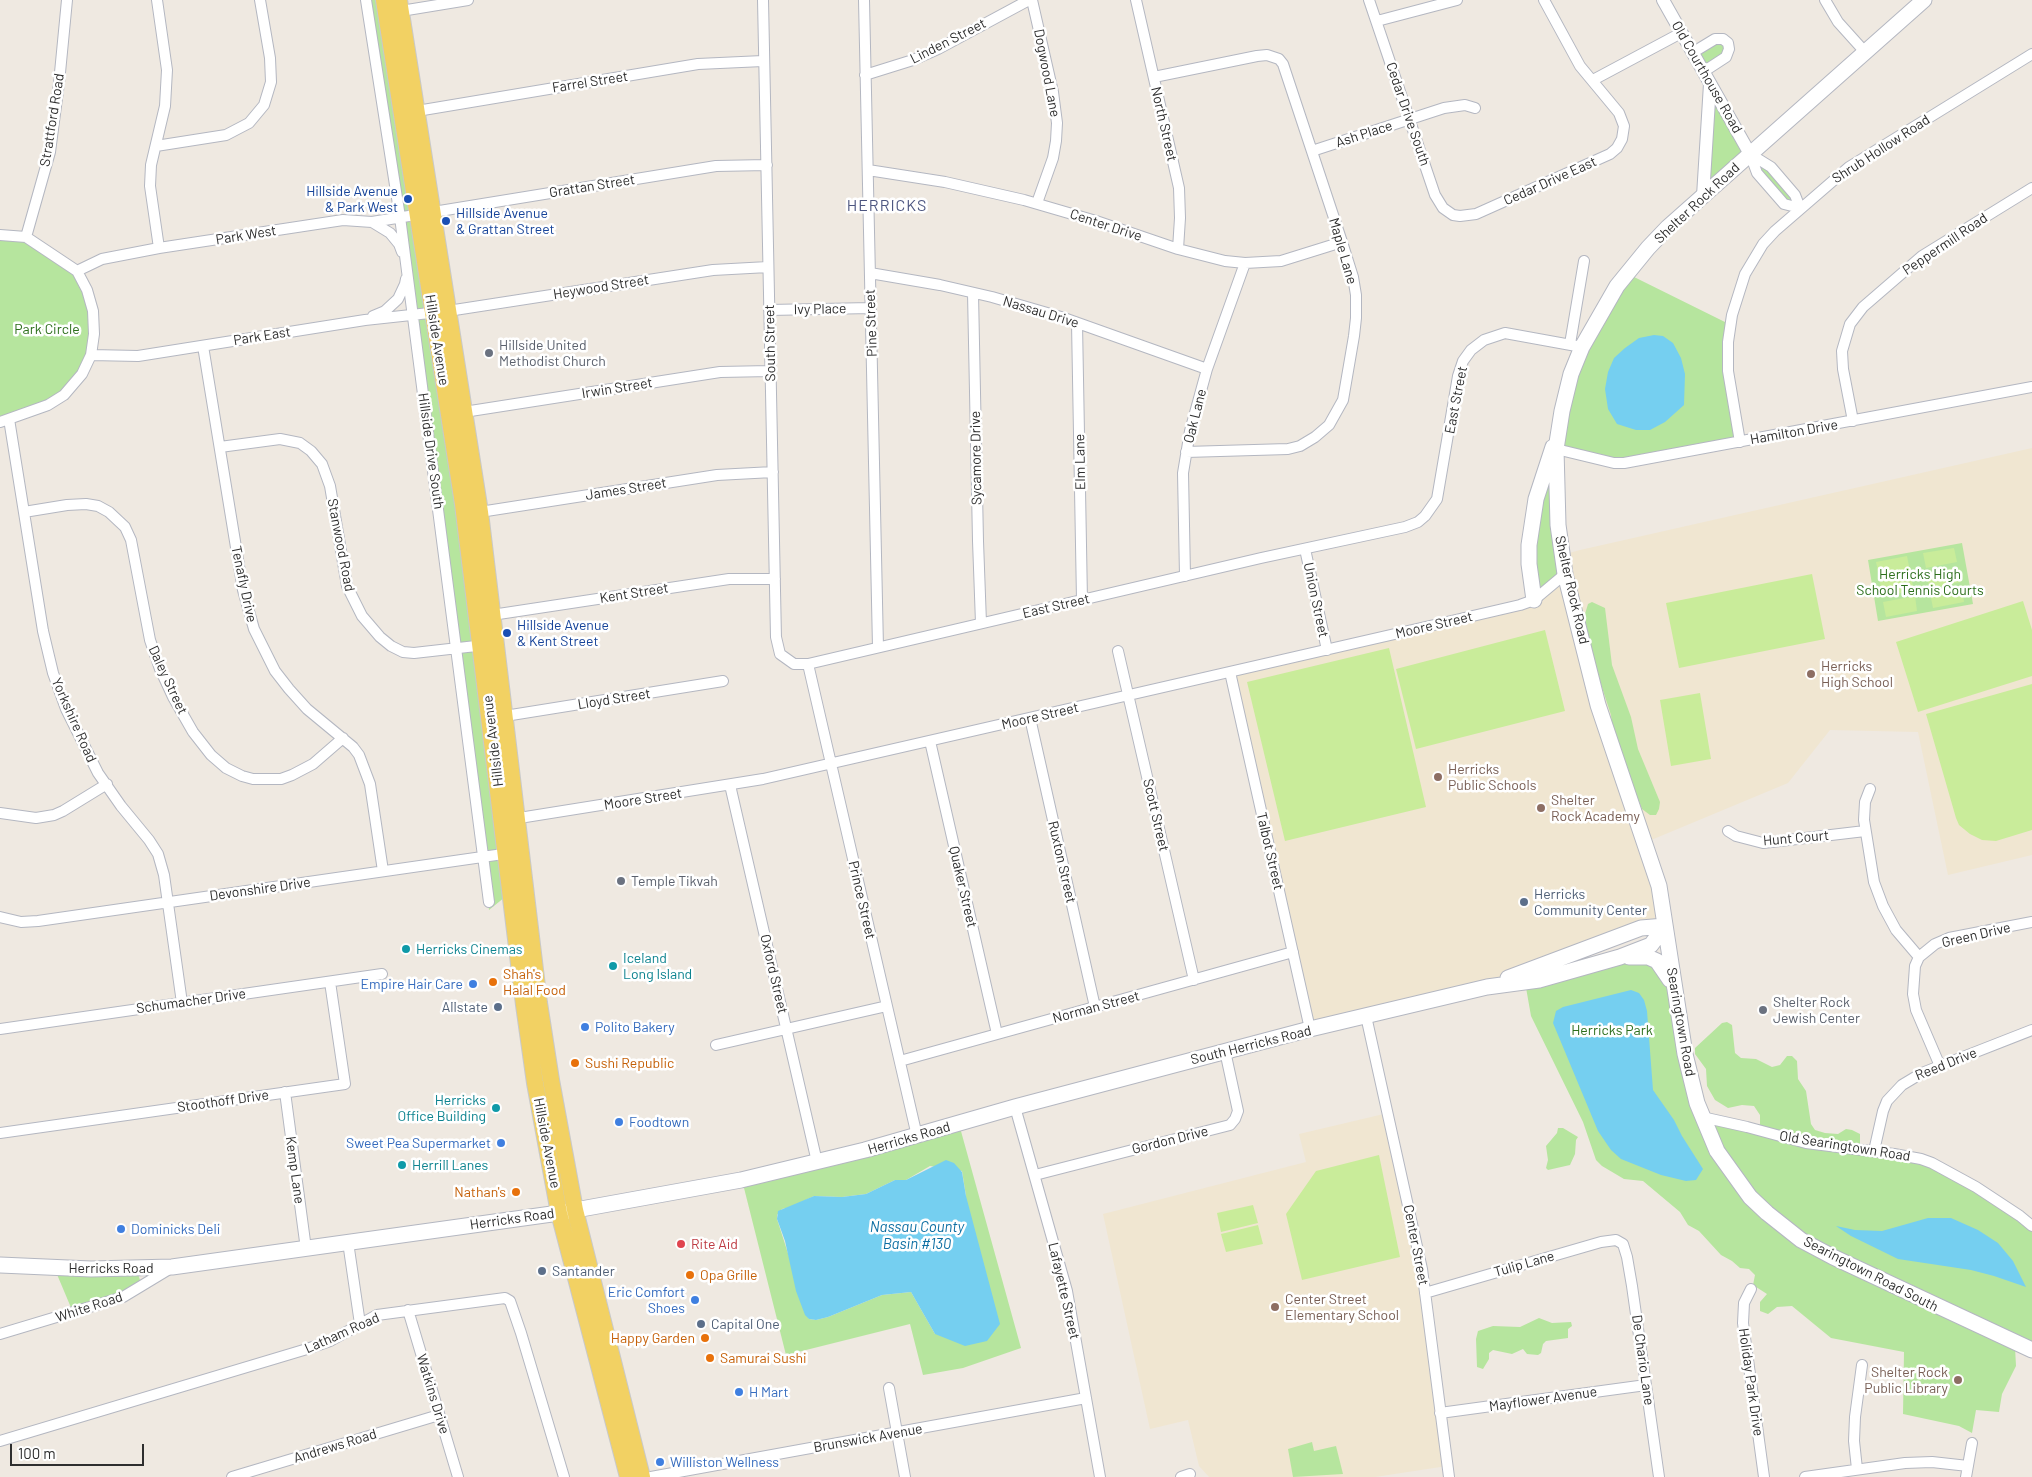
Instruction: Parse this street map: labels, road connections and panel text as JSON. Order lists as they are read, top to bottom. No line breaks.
{"streets":{"main road":["Shelter Rock Road","Hillside Avenue","Searingtown Road","South Herricks Road","Herricks Road","Searingtown Road South"],"street":["Linden Street","Dogwood Lane","Old Courthouse Road","Farrel Street","Cedar Drive South","Strattford Road","North Street","Ash Place","Shrub Hollow Road","Cedar Drive East","Grattan Street","Center Drive","Park West","Peppermill Road","Maple Lane","Heywood Street","Ivy Place","Nassau Drive","Pine Street","Park East","South Street","Irwin Street","East Street","Oak Lane","Hamilton Drive","Hillside Drive South","Sycamore Drive","Elm Lane","James Street","Stanwood Road","Tenafly Drive","Kent Street","Union Street","Moore Street","Daley Street","Lloyd Street","Yorkshire Road","Scott Street","Hunt Court","Talbot Street","Ruxton Street","Quaker Street","Devonshire Drive","Prince Street","Green Drive","Oxford Street","Schumacher Drive","Norman Street","Reed Drive","Stoothoff Drive","Gordon Drive","Old Searingtown Road","Kemp Lane","Center Street","Tulip Lane","Lafayette Street","White Road","Latham Road","De Chario Lane","Holiday Park Drive","Watkins Drive","Mayflower Avenue","Brunswick Avenue","Andrews Road"]},"crossings":[["Linden Street","Dogwood Lane"],["Linden Street","Pine Street"],["Dogwood Lane","Center Drive"],["Old Courthouse Road","Shelter Rock Road"],["Farrel Street","Hillside Avenue"],["Farrel Street","South Street"],["Cedar Drive South","Ash Place"],["Cedar Drive South","Cedar Drive East"],["North Street","Center Drive"],["North Street","Maple Lane"],["Ash Place","Maple Lane"],["Shrub Hollow Road","Hamilton Drive"],["Grattan Street","Park West"],["Grattan Street","Hillside Avenue"],["Grattan Street","South Street"],["Shelter Rock Road","East Street"],["Shelter Rock Road","Hamilton Drive"],["Shelter Rock Road","Moore Street"],["Shelter Rock Road","Searingtown Road"],["Shelter Rock Road","South Herricks Road"],["Center Drive","Maple Lane"],["Center Drive","Pine Street"],["Center Drive","Oak Lane"],["Park West","Hillside Avenue"],["Park West","Hillside Drive South"],["Peppermill Road","Hamilton Drive"],["Maple Lane","Oak Lane"],["Heywood Street","Park East"],["Heywood Street","Hillside Avenue"],["Heywood Street","South Street"],["Ivy Place","Pine Street"],["Ivy Place","South Street"],["Nassau Drive","Pine Street"],["Nassau Drive","Oak Lane"],["Nassau Drive","Sycamore Drive"],["Nassau Drive","Elm Lane"],["Pine Street","East Street"],["Park East","Hillside Avenue"],["Park East","Hillside Drive South"],["Park East","Tenafly Drive"],["Hillside Avenue","Irwin Street"],["Hillside Avenue","James Street"],["Hillside Avenue","Stanwood Road"],["Hillside Avenue","Kent Street"],["Hillside Avenue","Moore Street"],["Hillside Avenue","Lloyd Street"],["Hillside Avenue","Devonshire Drive"],["Hillside Avenue","Herricks Road"],["South Street","Irwin Street"],["South Street","East Street"],["South Street","James Street"],["South Street","Kent Street"],["South Street","Prince Street"],["East Street","Oak Lane"],["East Street","Sycamore Drive"],["East Street","Elm Lane"],["East Street","Union Street"],["East Street","Prince Street"],["Hillside Drive South","Stanwood Road"],["Hillside Drive South","Devonshire Drive"],["Stanwood Road","Tenafly Drive"],["Tenafly Drive","Daley Street"],["Tenafly Drive","Devonshire Drive"],["Union Street","Moore Street"],["Moore Street","Scott Street"],["Moore Street","Talbot Street"],["Moore Street","Ruxton Street"],["Moore Street","Quaker Street"],["Moore Street","Prince Street"],["Moore Street","Oxford Street"],["Daley Street","Yorkshire Road"],["Yorkshire Road","Devonshire Drive"],["Yorkshire Road","Schumacher Drive"],["Scott Street","Norman Street"],["Talbot Street","Norman Street"],["Talbot Street","South Herricks Road"],["Ruxton Street","Norman Street"],["Quaker Street","Norman Street"],["Prince Street","Norman Street"],["Prince Street","Herricks Road"],["Oxford Street","Herricks Road"],["Schumacher Drive","Stoothoff Drive"],["Searingtown Road","South Herricks Road"],["Searingtown Road","Old Searingtown Road"],["Searingtown Road","Searingtown Road South"],["South Herricks Road","Herricks Road"],["South Herricks Road","Gordon Drive"],["South Herricks Road","Center Street"],["South Herricks Road","Lafayette Street"],["Reed Drive","Old Searingtown Road"],["Stoothoff Drive","Kemp Lane"],["Herricks Road","Kemp Lane"],["Herricks Road","Lafayette Street"],["Herricks Road","White Road"],["Gordon Drive","Lafayette Street"],["Old Searingtown Road","Searingtown Road South"],["Center Street","Tulip Lane"],["Center Street","Mayflower Avenue"],["Tulip Lane","De Chario Lane"],["Lafayette Street","Brunswick Avenue"],["Latham Road","Watkins Drive"],["De Chario Lane","Mayflower Avenue"],["Watkins Drive","Andrews Road"]],"districts":["HERRICKS"],"water":["Nassau County Basin #130"],"parks":["Park Circle","Herricks High School Tennis Courts","Herricks Park"],"places":["Hillside Avenue & Park West","Hillside Avenue & Grattan Street","Hillside United Methodist Church","Hillside Avenue & Kent Street","Herricks High School","Herricks Public Schools","Shelter Rock Academy","Temple Tikvah","Herricks Community Center","Herricks Cinemas","Iceland Long Island","Shah's Halal Food","Empire Hair Care","Allstate","Shelter Rock Jewish Center","Polito Bakery","Sushi Republic","Herricks Office Building","Foodtown","Sweet Pea Supermarket","Herrill Lanes","Nathan's","Dominicks Deli","Rite Aid","Santander","Opa Grille","Eric Comfort Shoes","Center Street Elementary School","Capital One","Happy Garden","Samurai Sushi","Shelter Rock Public Library","H Mart","Williston Wellness"],"scale_bar":"100 m"}
